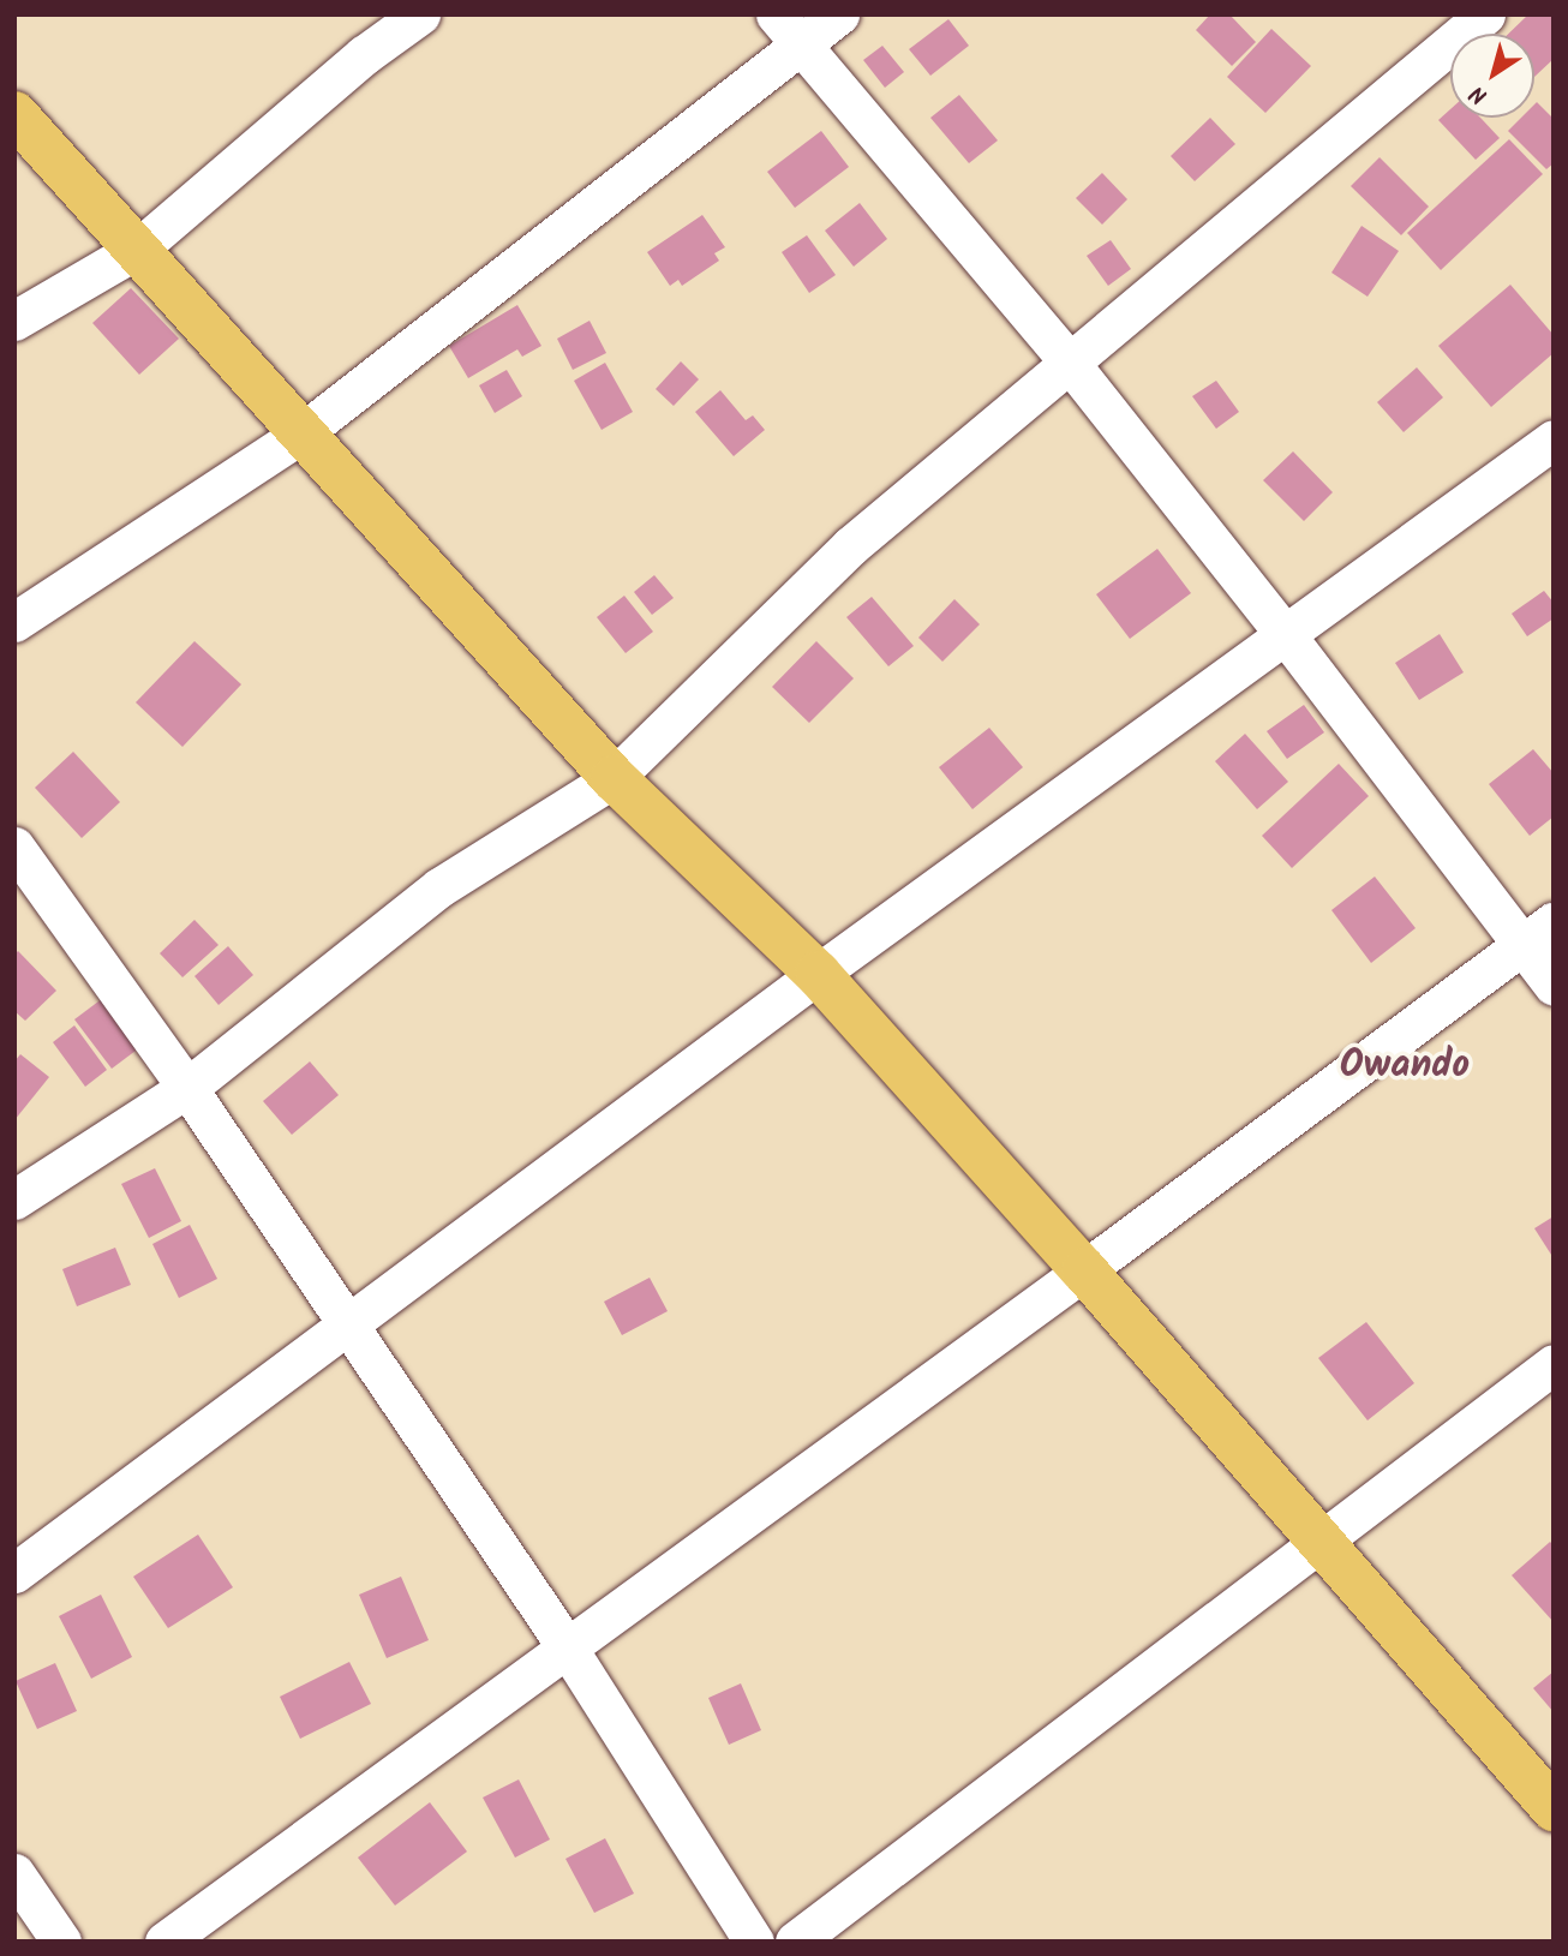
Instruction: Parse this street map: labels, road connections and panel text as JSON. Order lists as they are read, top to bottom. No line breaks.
{"districts":["Owando"],"north":"bottom left"}
